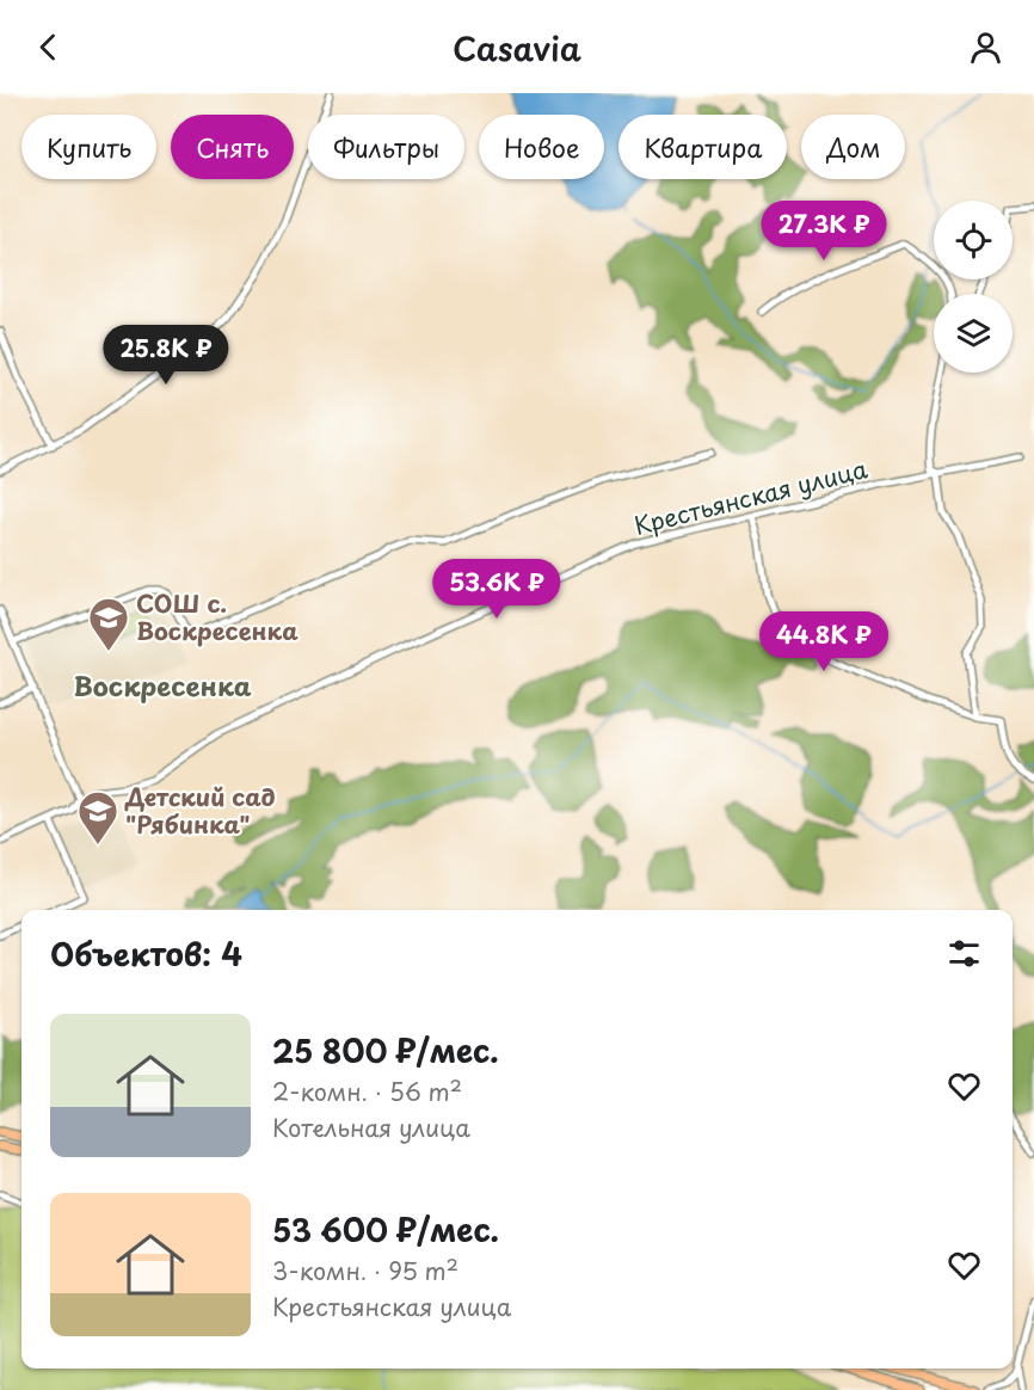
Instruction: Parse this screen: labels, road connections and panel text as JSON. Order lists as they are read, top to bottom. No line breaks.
{"streets":{"street":["Крестьянская улица"]},"districts":["Воскресенка"],"places":{"school or university":["СОШ с. Воскресенка","Детский сад \"Рябинка\""]},"page":{"header":"Casavia","chip":["Купить","Снять","Фильтры","Новое","Квартира","Дом"],"price":["27.3K ₽","25.8K ₽","53.6K ₽","44.8K ₽"],"heading":"Объектов: 4","list":[{"name":"25 800 ₽/мес.","note":"2-комн. · 56 m² · Котельная улица"},{"name":"53 600 ₽/мес.","note":"3-комн. · 95 m² · Крестьянская улица"}]}}
